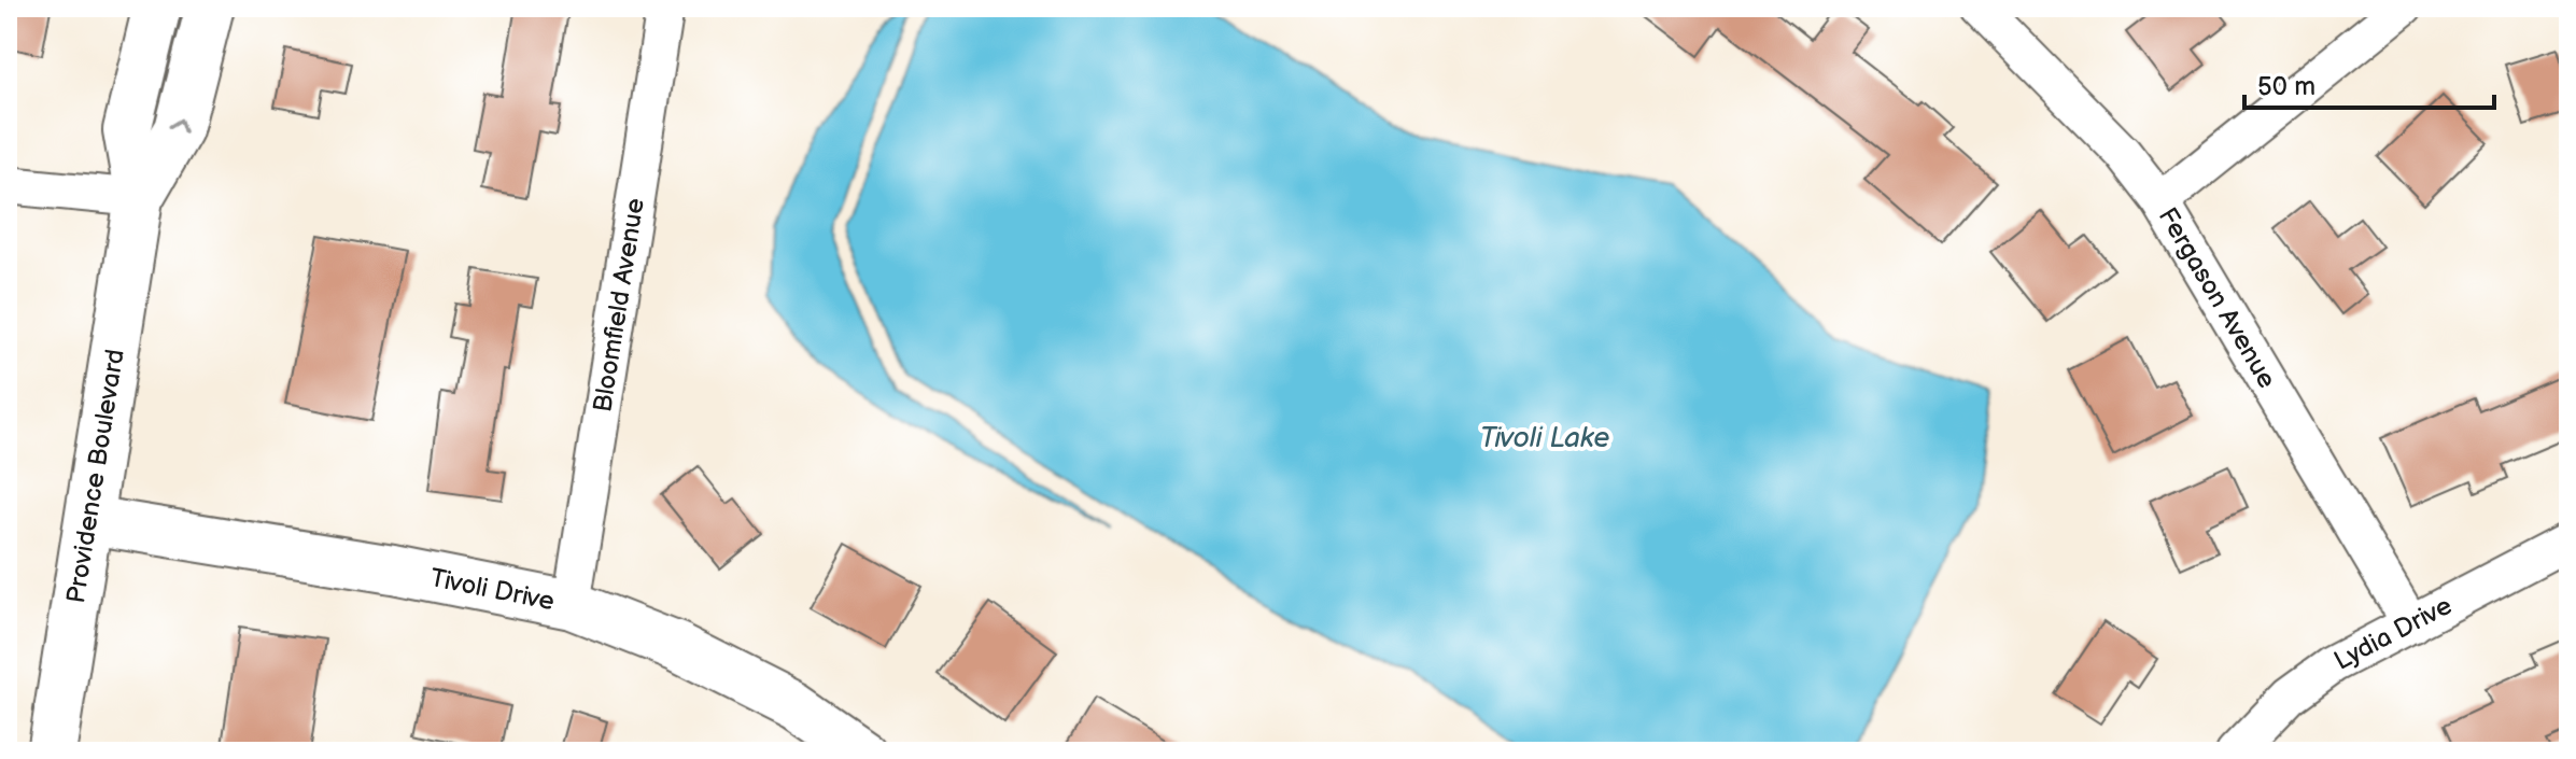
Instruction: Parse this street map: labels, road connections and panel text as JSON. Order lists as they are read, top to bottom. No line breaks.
{"streets":{"main road":["Providence Boulevard","Tivoli Drive"],"street":["Fergason Avenue","Bloomfield Avenue","Lydia Drive"]},"crossings":[["Fergason Avenue","Lydia Drive"],["Bloomfield Avenue","Tivoli Drive"],["Providence Boulevard","Tivoli Drive"]],"water":["Tivoli Lake"],"scale_bar":"50 m"}
